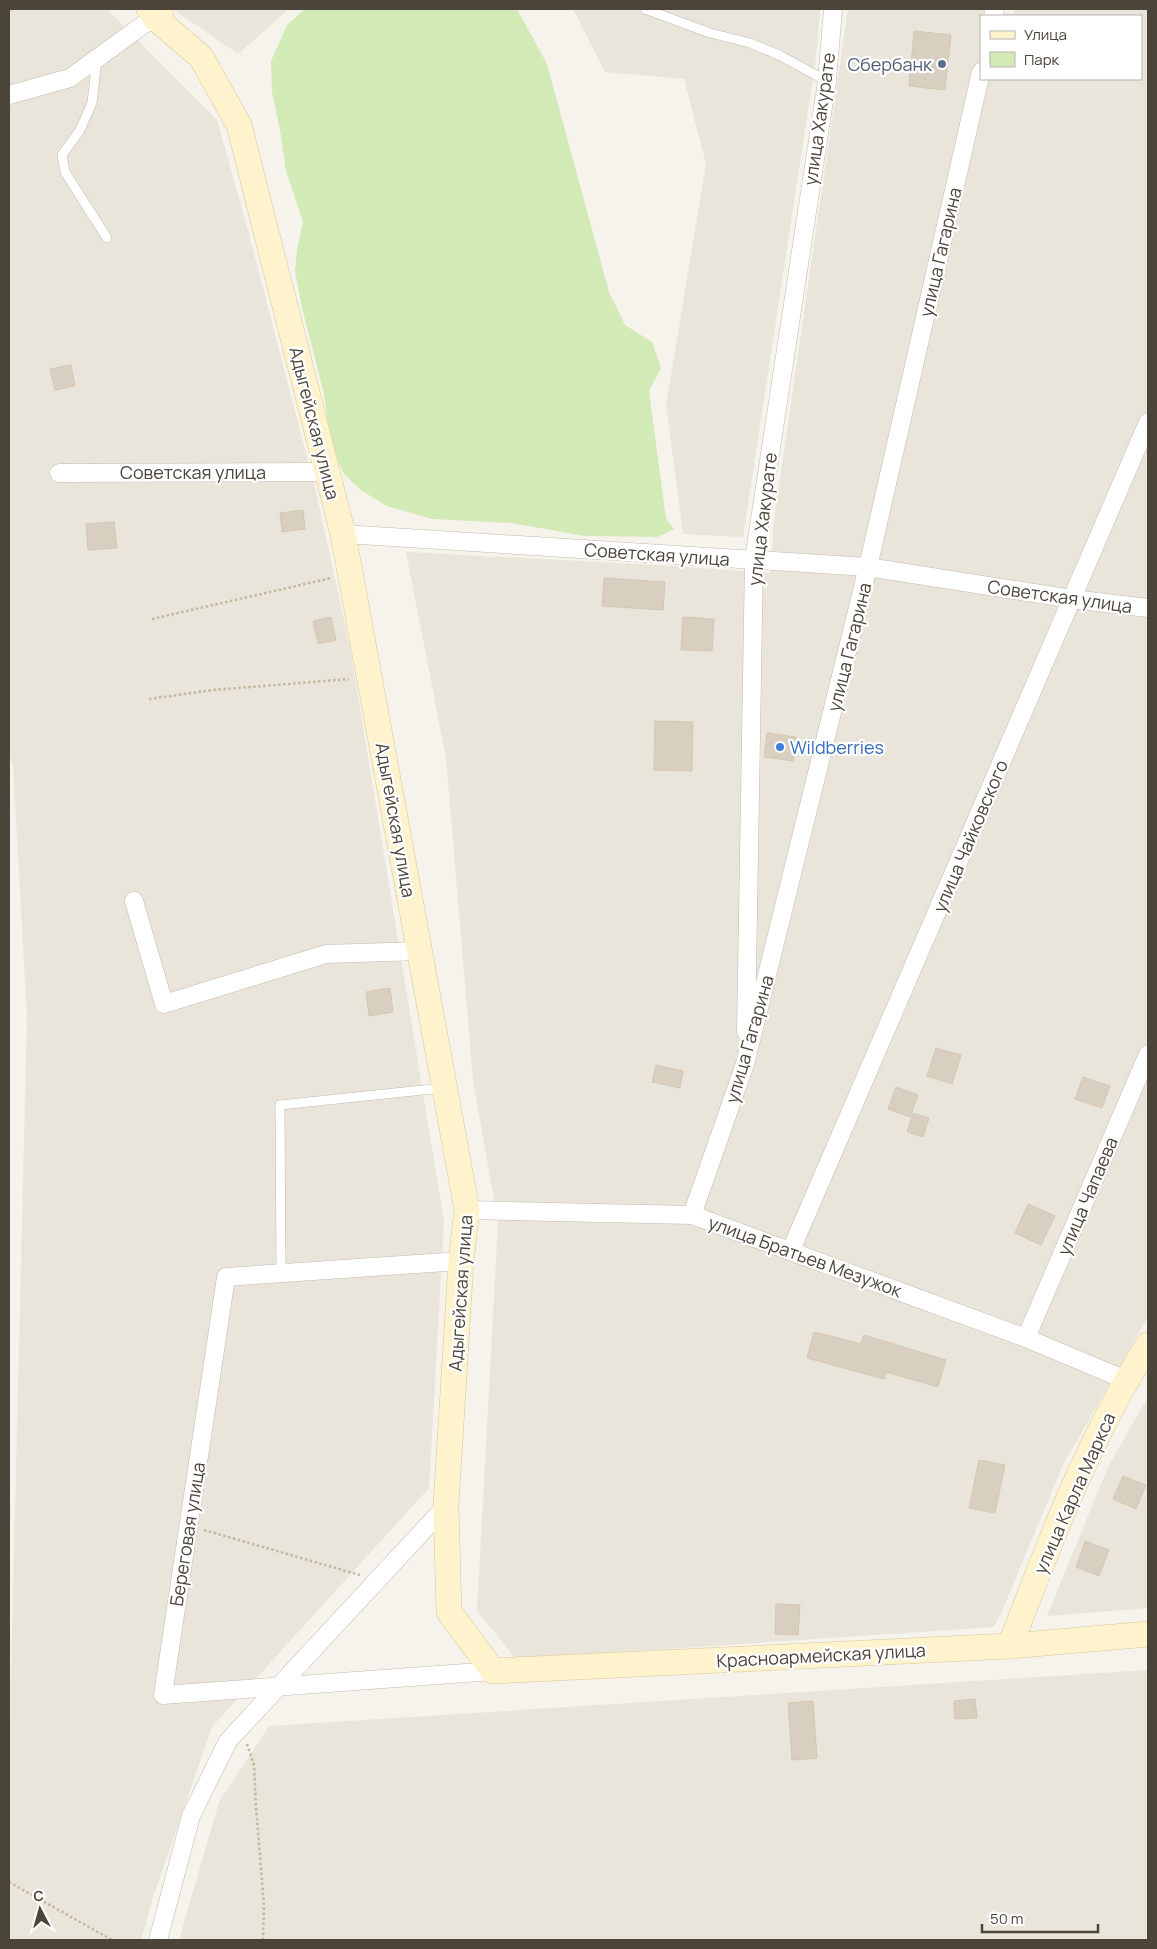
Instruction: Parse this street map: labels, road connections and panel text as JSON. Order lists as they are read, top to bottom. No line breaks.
{"streets":{"main road":["Адыгейская улица","улица Карла Маркса","Красноармейская улица"],"street":["улица Хакурате","улица Гагарина","Советская улица","улица Чайковского","улица Чапаева","улица Братьев Мезужок","Береговая улица"]},"crossings":[["улица Хакурате","улица Гагарина"],["улица Хакурате","Советская улица"],["улица Гагарина","Советская улица"],["улица Гагарина","улица Братьев Мезужок"],["Адыгейская улица","Советская улица"],["Адыгейская улица","улица Братьев Мезужок"],["Адыгейская улица","Береговая улица"],["Адыгейская улица","Красноармейская улица"],["Советская улица","улица Чайковского"],["улица Чайковского","улица Братьев Мезужок"],["улица Чапаева","улица Братьев Мезужок"],["улица Братьев Мезужок","улица Карла Маркса"],["улица Карла Маркса","Красноармейская улица"],["Береговая улица","Красноармейская улица"]],"places":["Сбербанк","Wildberries"],"legend":["Улица","Парк"],"scale_bar":"50 m","north":"top"}
